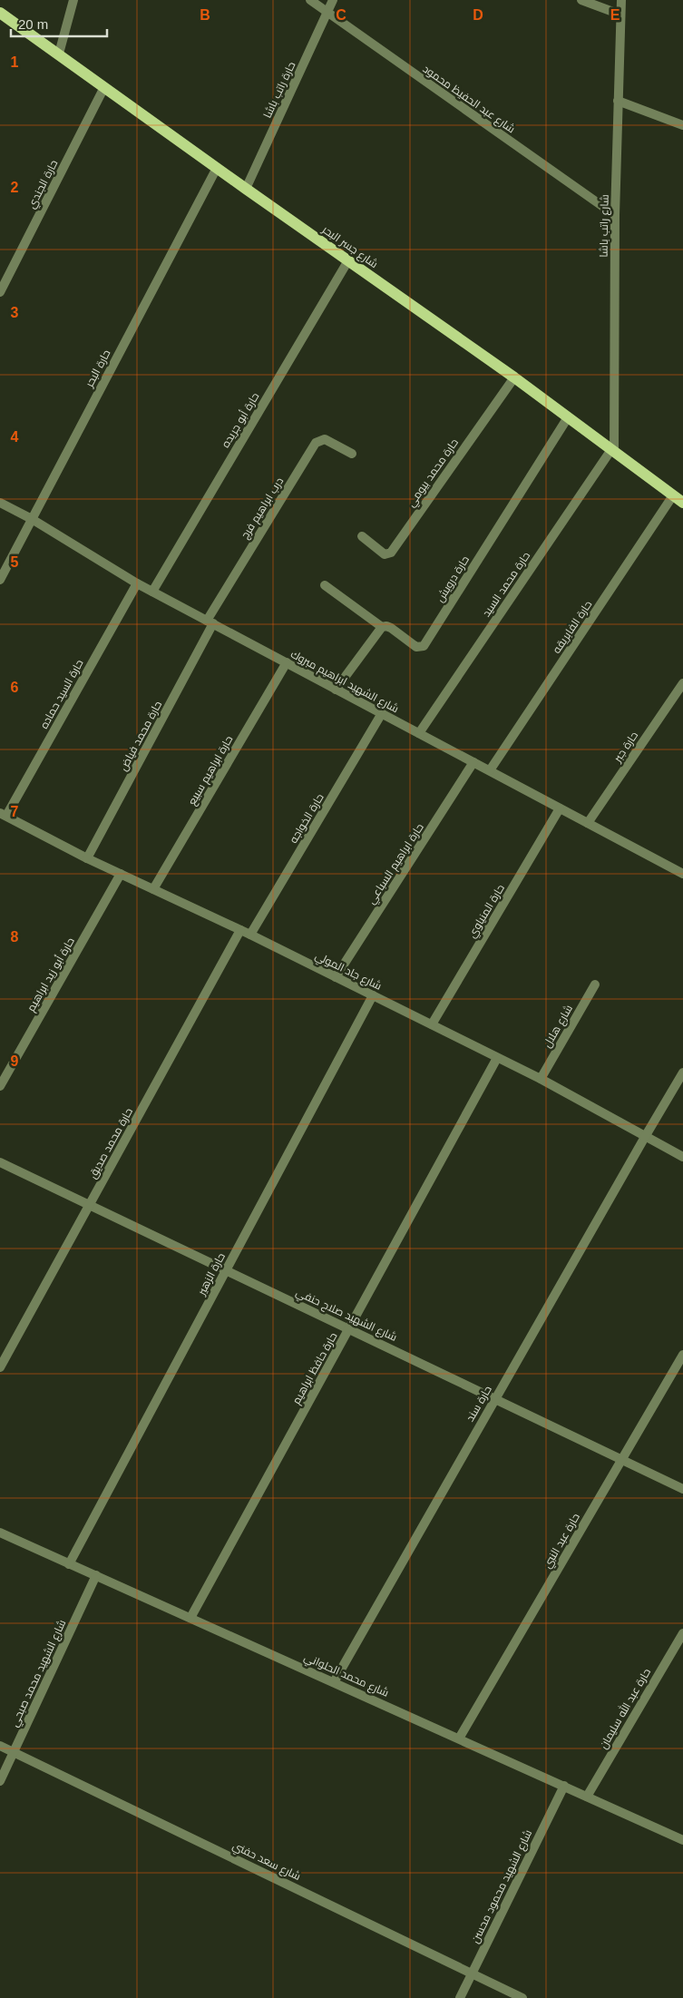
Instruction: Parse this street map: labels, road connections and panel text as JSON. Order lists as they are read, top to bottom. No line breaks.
{"streets":{"main road":["شارع جسر البحر"],"street":["حارة راتب باشا","شارع عبد الحفيظ محمود","حارة الجندي","شارع راتب باشا","حارة البحر","حارة أبو جريده","حارة محمد بيومي","درب ابراهيم فرج","حارة درويش","حارة محمد السيد","حارة الفابريقه","شارع الشهيد ابراهيم مبروك","حارة السيد حماده","حارة محمد فياض","حارة جبر","حارة ابراهيم سبيع","حارة الخواجه","حارة ابراهيم السباعي","حارة المنياوي","شارع جاد المولي","حارة أبو زيد ابراهيم","شارع هلال","حارة محمد صديق","حارة الزهير","شارع الشهيد صلاح حنفي","حارة حافظ ابراهيم","حارة سند","حارة عبد النبي","شارع الشهيد محمد صبحي","شارع محمد الحلواني","حارة عبد الله سليمان","شارع سعد حفني","شارع الشهيد محمود محسن"]},"crossings":[["حارة راتب باشا","شارع عبد الحفيظ محمود"],["حارة راتب باشا","شارع جسر البحر"],["شارع عبد الحفيظ محمود","شارع راتب باشا"],["حارة الجندي","شارع جسر البحر"],["شارع راتب باشا","شارع جسر البحر"],["شارع راتب باشا","حارة محمد السيد"],["شارع جسر البحر","حارة البحر"],["شارع جسر البحر","حارة أبو جريده"],["شارع جسر البحر","حارة محمد بيومي"],["شارع جسر البحر","حارة درويش"],["شارع جسر البحر","حارة محمد السيد"],["شارع جسر البحر","حارة الفابريقه"],["حارة البحر","شارع الشهيد ابراهيم مبروك"],["حارة أبو جريده","شارع الشهيد ابراهيم مبروك"],["درب ابراهيم فرج","شارع الشهيد ابراهيم مبروك"],["درب ابراهيم فرج","حارة محمد فياض"],["حارة محمد السيد","شارع الشهيد ابراهيم مبروك"],["حارة الفابريقه","شارع الشهيد ابراهيم مبروك"],["شارع الشهيد ابراهيم مبروك","حارة السيد حماده"],["شارع الشهيد ابراهيم مبروك","حارة محمد فياض"],["شارع الشهيد ابراهيم مبروك","حارة جبر"],["شارع الشهيد ابراهيم مبروك","حارة ابراهيم سبيع"],["شارع الشهيد ابراهيم مبروك","حارة الخواجه"],["شارع الشهيد ابراهيم مبروك","حارة ابراهيم السباعي"],["شارع الشهيد ابراهيم مبروك","حارة المنياوي"],["حارة السيد حماده","شارع جاد المولي"],["حارة محمد فياض","شارع جاد المولي"],["حارة ابراهيم سبيع","شارع جاد المولي"],["حارة الخواجه","شارع جاد المولي"],["حارة ابراهيم السباعي","شارع جاد المولي"],["حارة المنياوي","شارع جاد المولي"],["شارع جاد المولي","حارة أبو زيد ابراهيم"],["شارع جاد المولي","شارع هلال"],["شارع جاد المولي","حارة محمد صديق"],["شارع جاد المولي","حارة الزهير"],["شارع جاد المولي","حارة حافظ ابراهيم"],["شارع جاد المولي","حارة سند"],["حارة محمد صديق","شارع الشهيد صلاح حنفي"],["حارة الزهير","شارع الشهيد صلاح حنفي"],["حارة الزهير","شارع محمد الحلواني"],["شارع الشهيد صلاح حنفي","حارة حافظ ابراهيم"],["شارع الشهيد صلاح حنفي","حارة سند"],["شارع الشهيد صلاح حنفي","حارة عبد النبي"],["حارة حافظ ابراهيم","شارع محمد الحلواني"],["حارة سند","شارع محمد الحلواني"],["حارة عبد النبي","شارع محمد الحلواني"],["شارع الشهيد محمد صبحي","شارع محمد الحلواني"],["شارع الشهيد محمد صبحي","شارع سعد حفني"],["شارع محمد الحلواني","حارة عبد الله سليمان"],["شارع محمد الحلواني","شارع الشهيد محمود محسن"],["شارع سعد حفني","شارع الشهيد محمود محسن"]],"scale_bar":"20 m","grid":{"columns":["B","C","D","E"],"rows":["1","2","3","4","5","6","7","8","9"]}}
